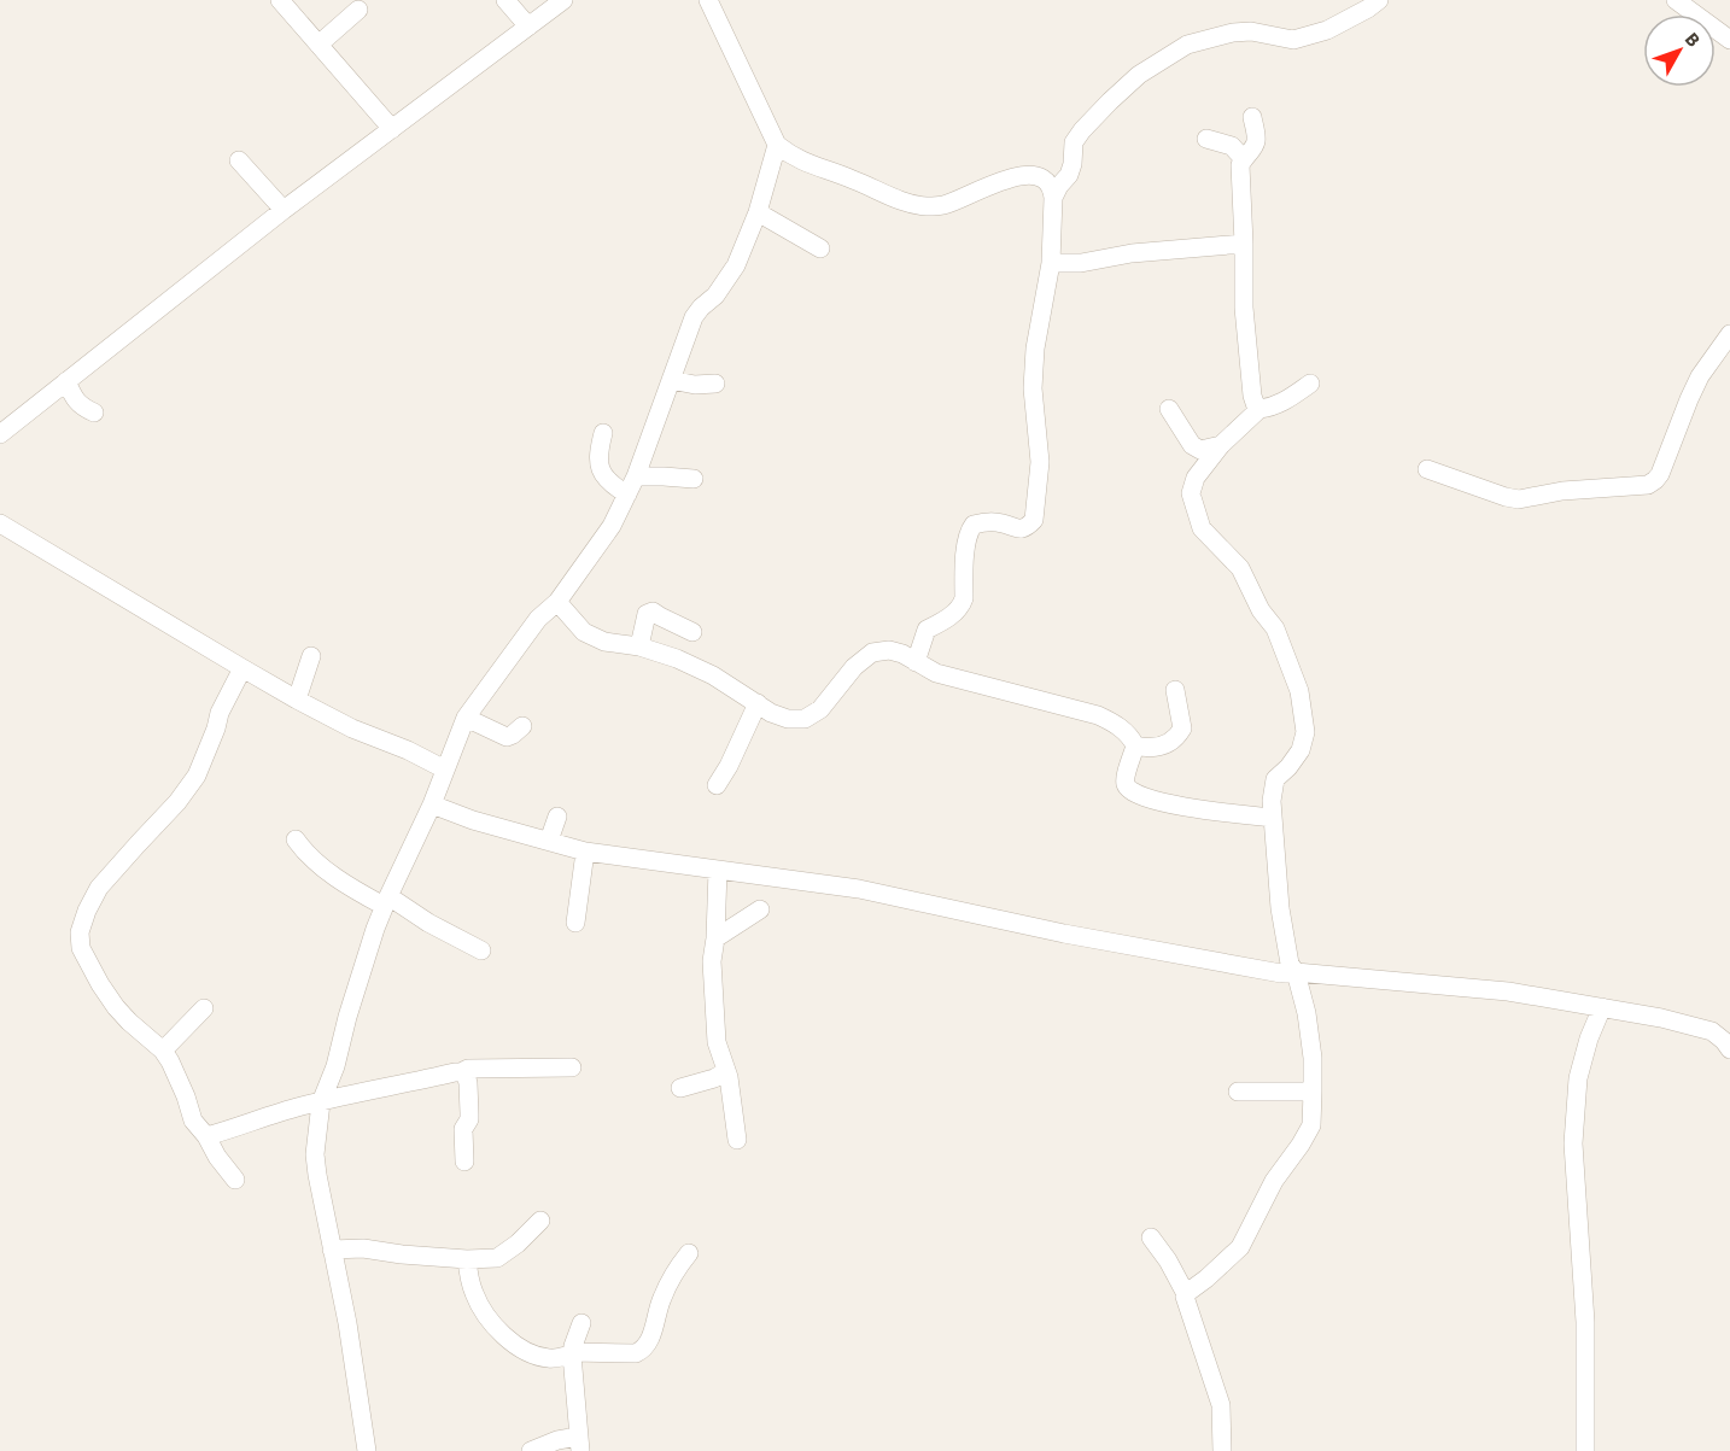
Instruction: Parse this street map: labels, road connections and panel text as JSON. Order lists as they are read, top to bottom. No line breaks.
{"north":"top right"}
